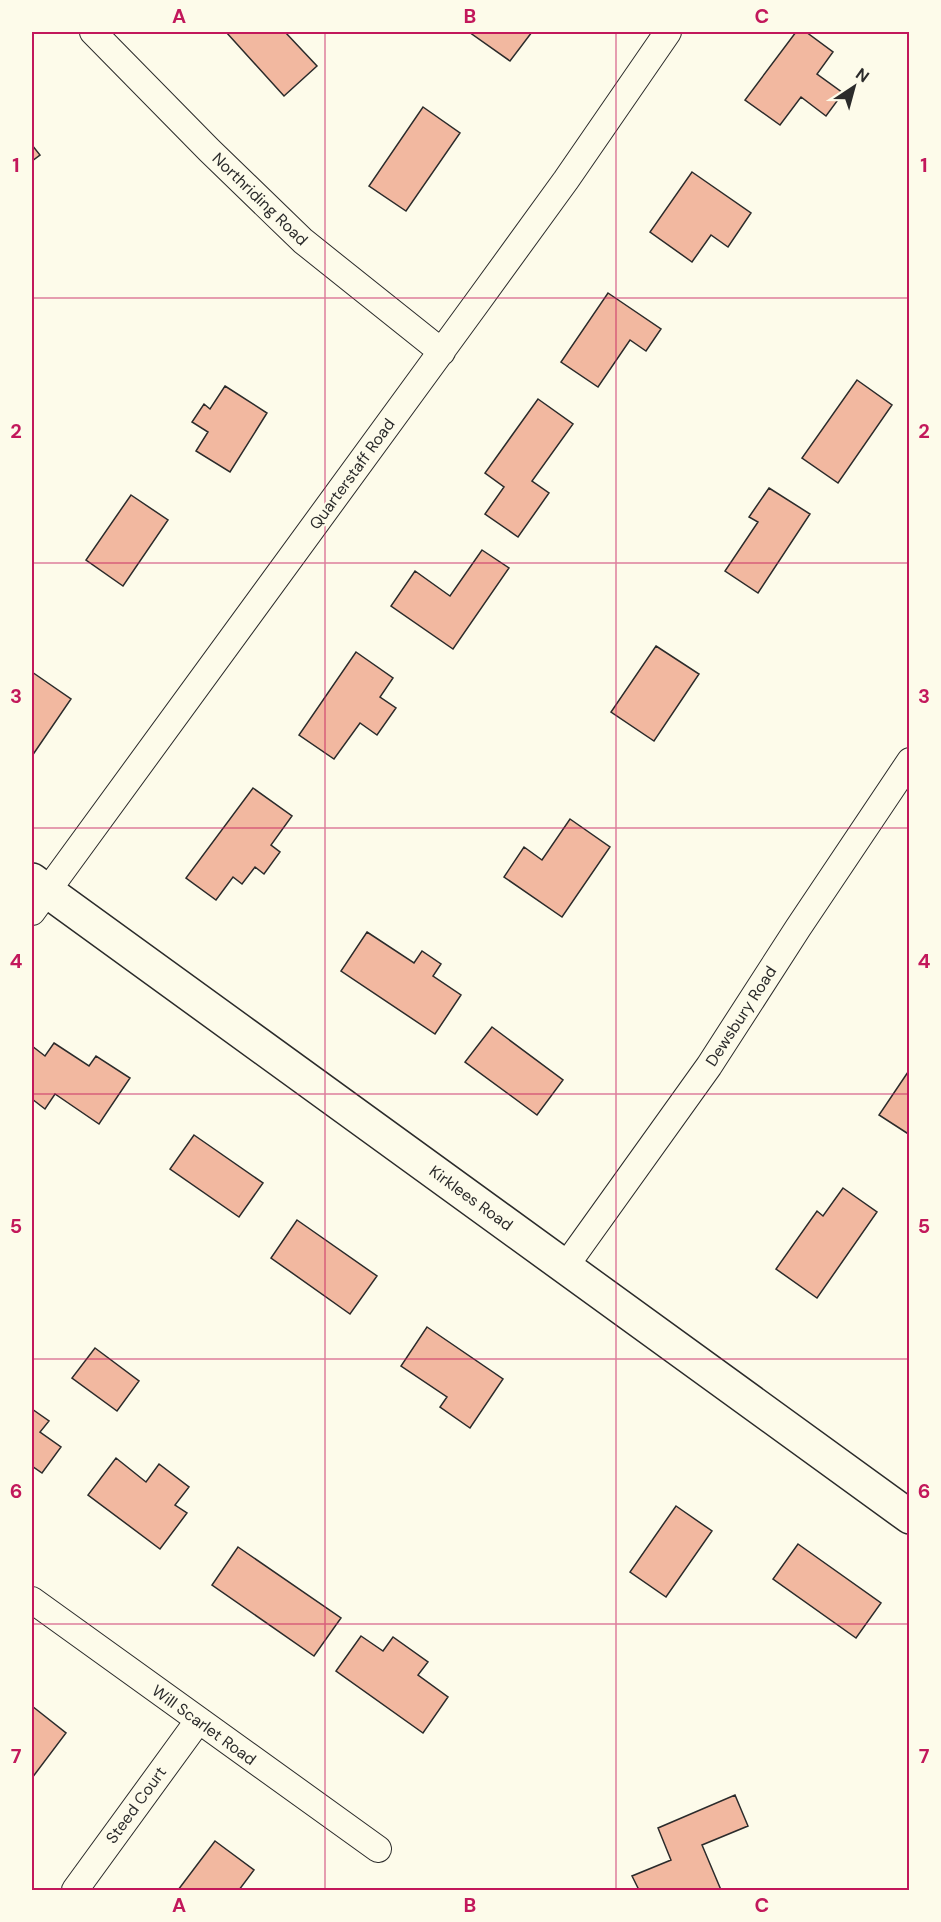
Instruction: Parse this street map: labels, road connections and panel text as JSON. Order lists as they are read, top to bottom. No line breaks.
{"streets":{"street":["Northriding Road","Quarterstaff Road","Dewsbury Road","Kirklees Road","Will Scarlet Road","Steed Court"]},"crossings":[["Northriding Road","Quarterstaff Road"],["Quarterstaff Road","Kirklees Road"],["Dewsbury Road","Kirklees Road"],["Will Scarlet Road","Steed Court"]],"north":"top right","grid":{"columns":["A","B","C"],"rows":["1","2","3","4","5","6","7"]}}
